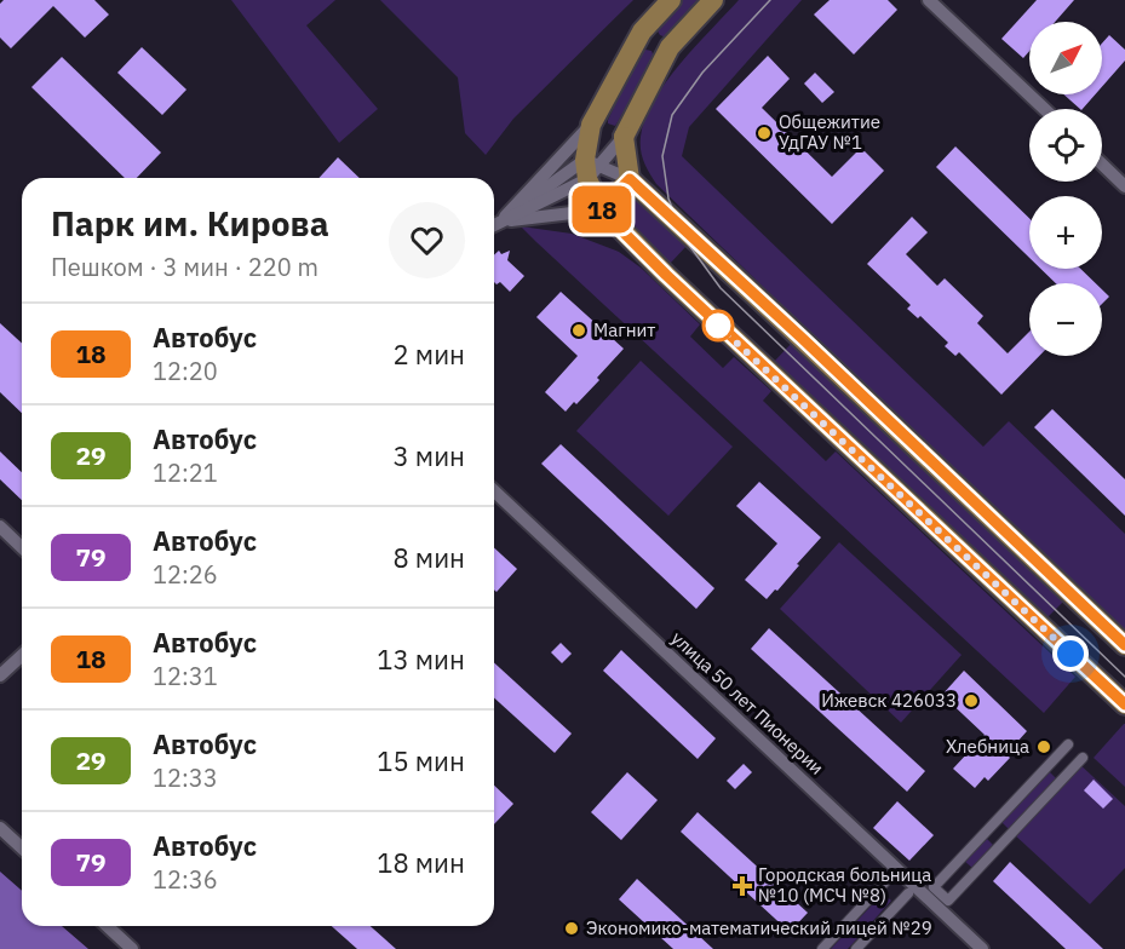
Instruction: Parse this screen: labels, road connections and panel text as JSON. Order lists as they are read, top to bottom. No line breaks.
{"streets":{"street":["улица 50 лет Пионерии"]},"places":{"other":["Общежитие УдГАУ №1","Магнит","Ижевск 426033","Хлебница","Экономико-математический лицей №29"],"health":["Городская больница №10 (МСЧ №8)"]},"lines":["bus line 18"],"north":"top right","page":{"on_map":"18","map_buttons":["+","−"],"heading":["Парк им. Кирова","Пешком · 3 мин · 220 m"],"list":[{"mark":"18","name":"Автобус","note":"12:20","value":"2 мин"},{"mark":"29","name":"Автобус","note":"12:21","value":"3 мин"},{"mark":"79","name":"Автобус","note":"12:26","value":"8 мин"},{"mark":"18","name":"Автобус","note":"12:31","value":"13 мин"},{"mark":"29","name":"Автобус","note":"12:33","value":"15 мин"},{"mark":"79","name":"Автобус","note":"12:36","value":"18 мин"}]}}
